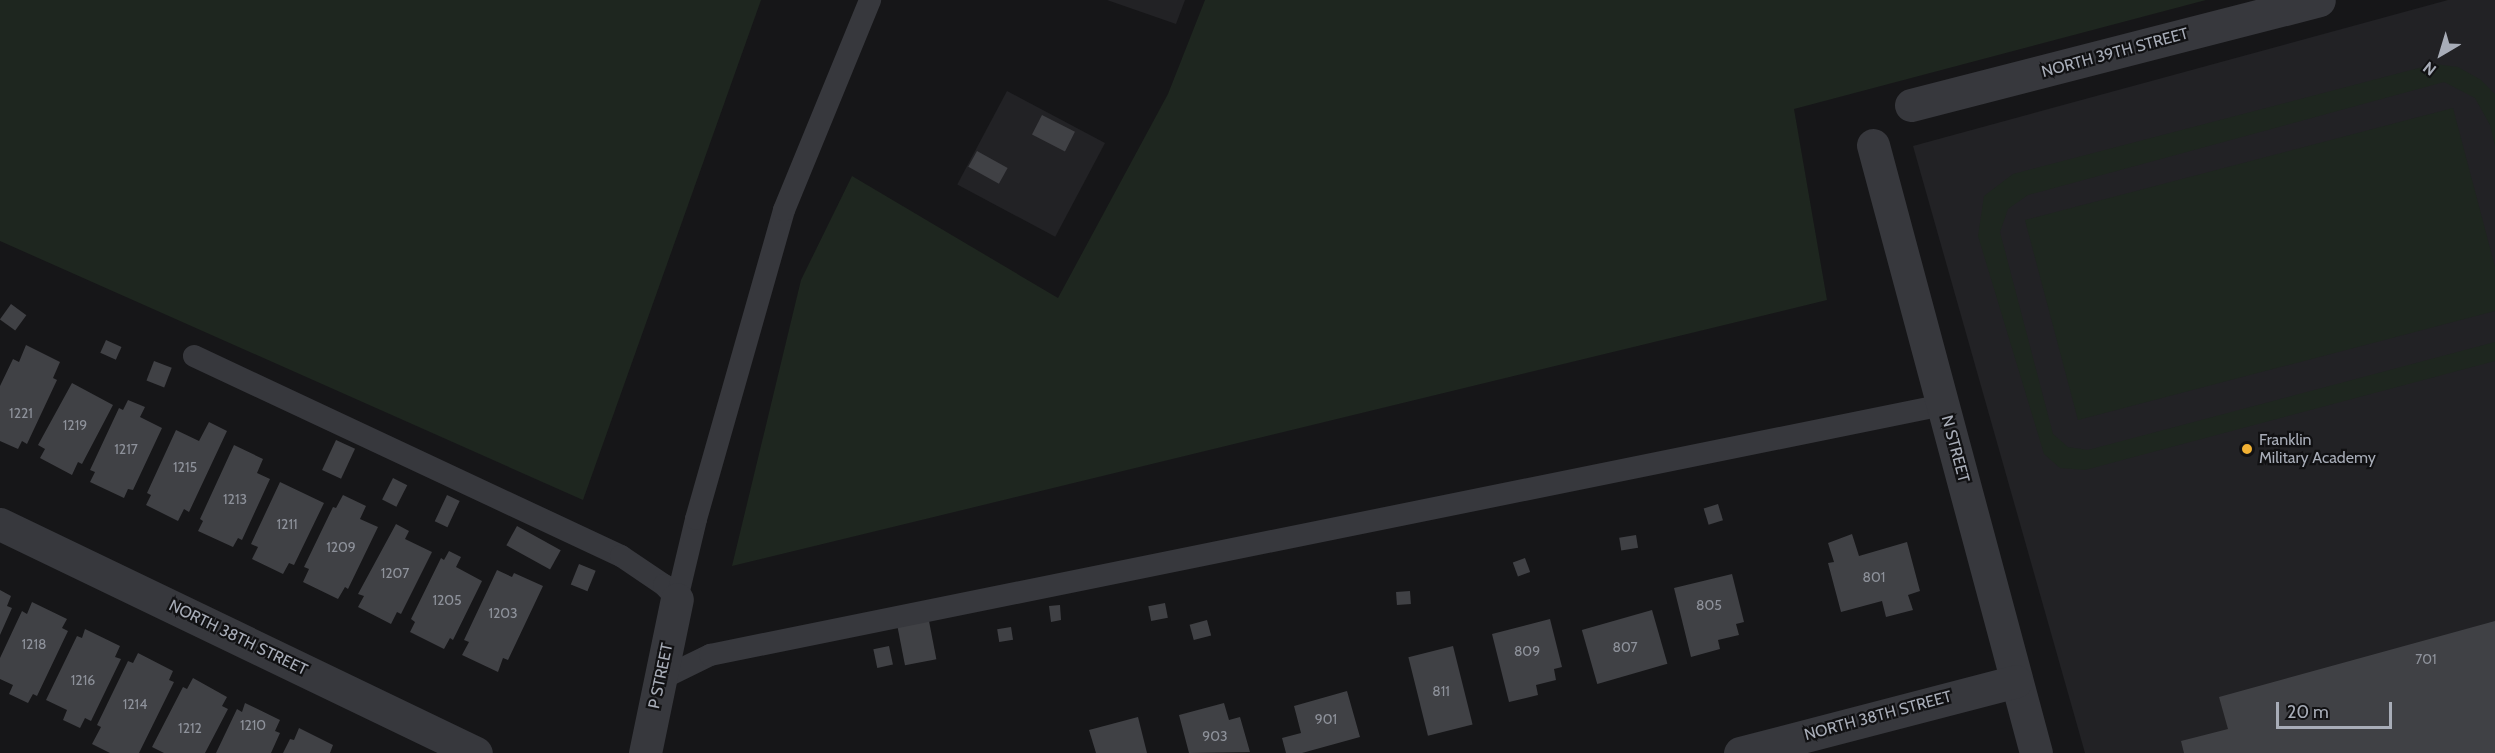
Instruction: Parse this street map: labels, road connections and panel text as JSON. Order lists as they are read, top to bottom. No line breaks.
{"streets":{"street":["NORTH 39TH STREET","N STREET","NORTH 38TH STREET","P STREET"]},"crossings":[["N STREET","NORTH 38TH STREET"]],"places":["Franklin Military Academy"],"house_numbers":["1221","1219","1217","1215","1213","1211","1209","1207","801","1205","805","1203","1218","807","809","701","1216","811","1214","901","1210","1212","903"],"scale_bar":"20 m","north":"bottom left"}
